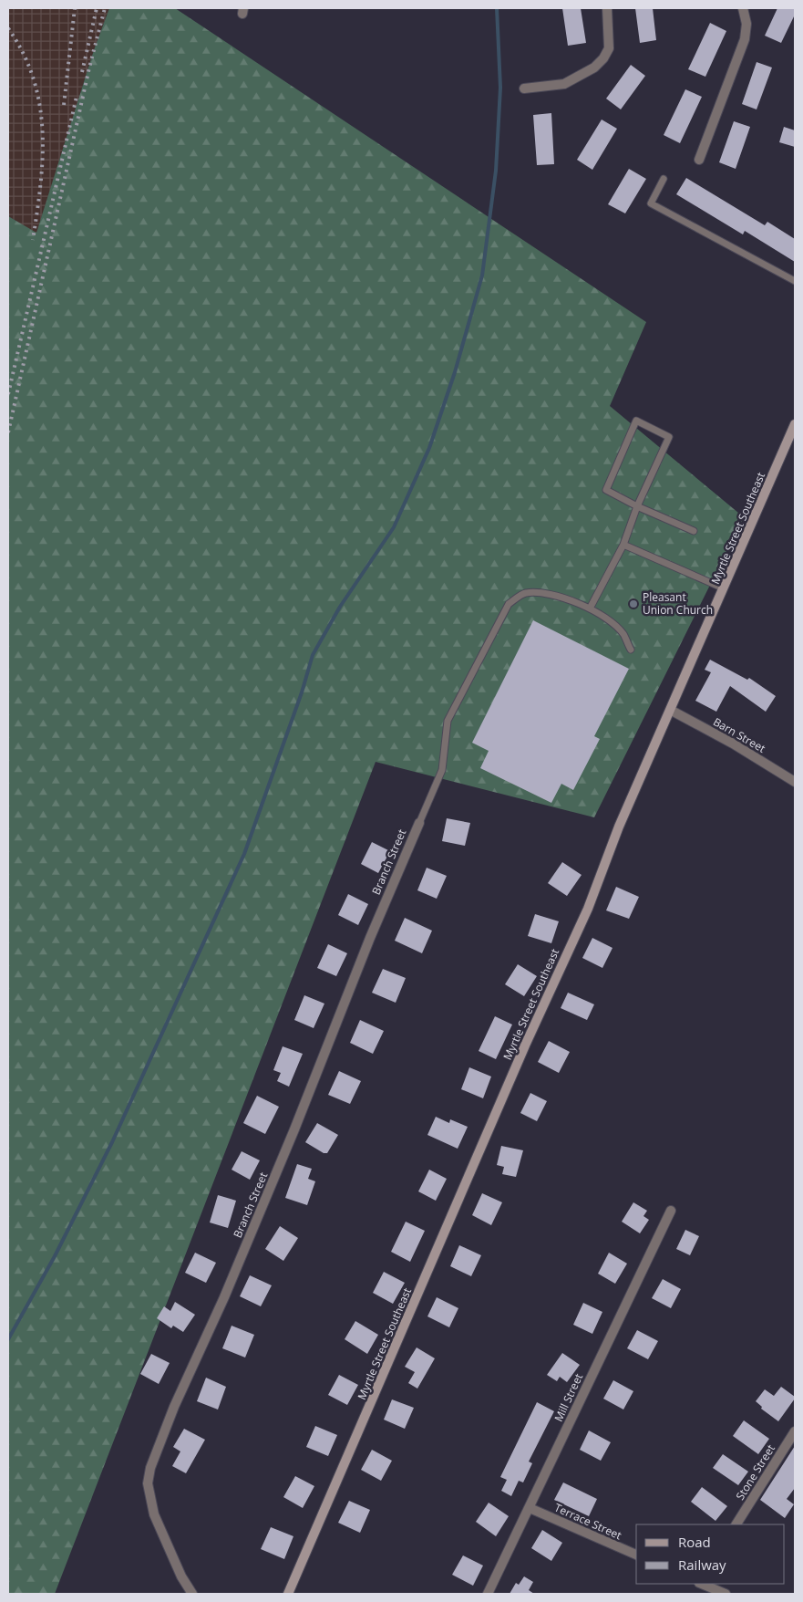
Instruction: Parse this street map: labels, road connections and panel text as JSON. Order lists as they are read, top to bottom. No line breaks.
{"streets":{"street":["Myrtle Street Southeast","Barn Street","Branch Street","Mill Street","Stone Street","Terrace Street"]},"crossings":[["Myrtle Street Southeast","Barn Street"],["Mill Street","Terrace Street"]],"places":["Pleasant Union Church"],"legend":["Road","Railway"]}
